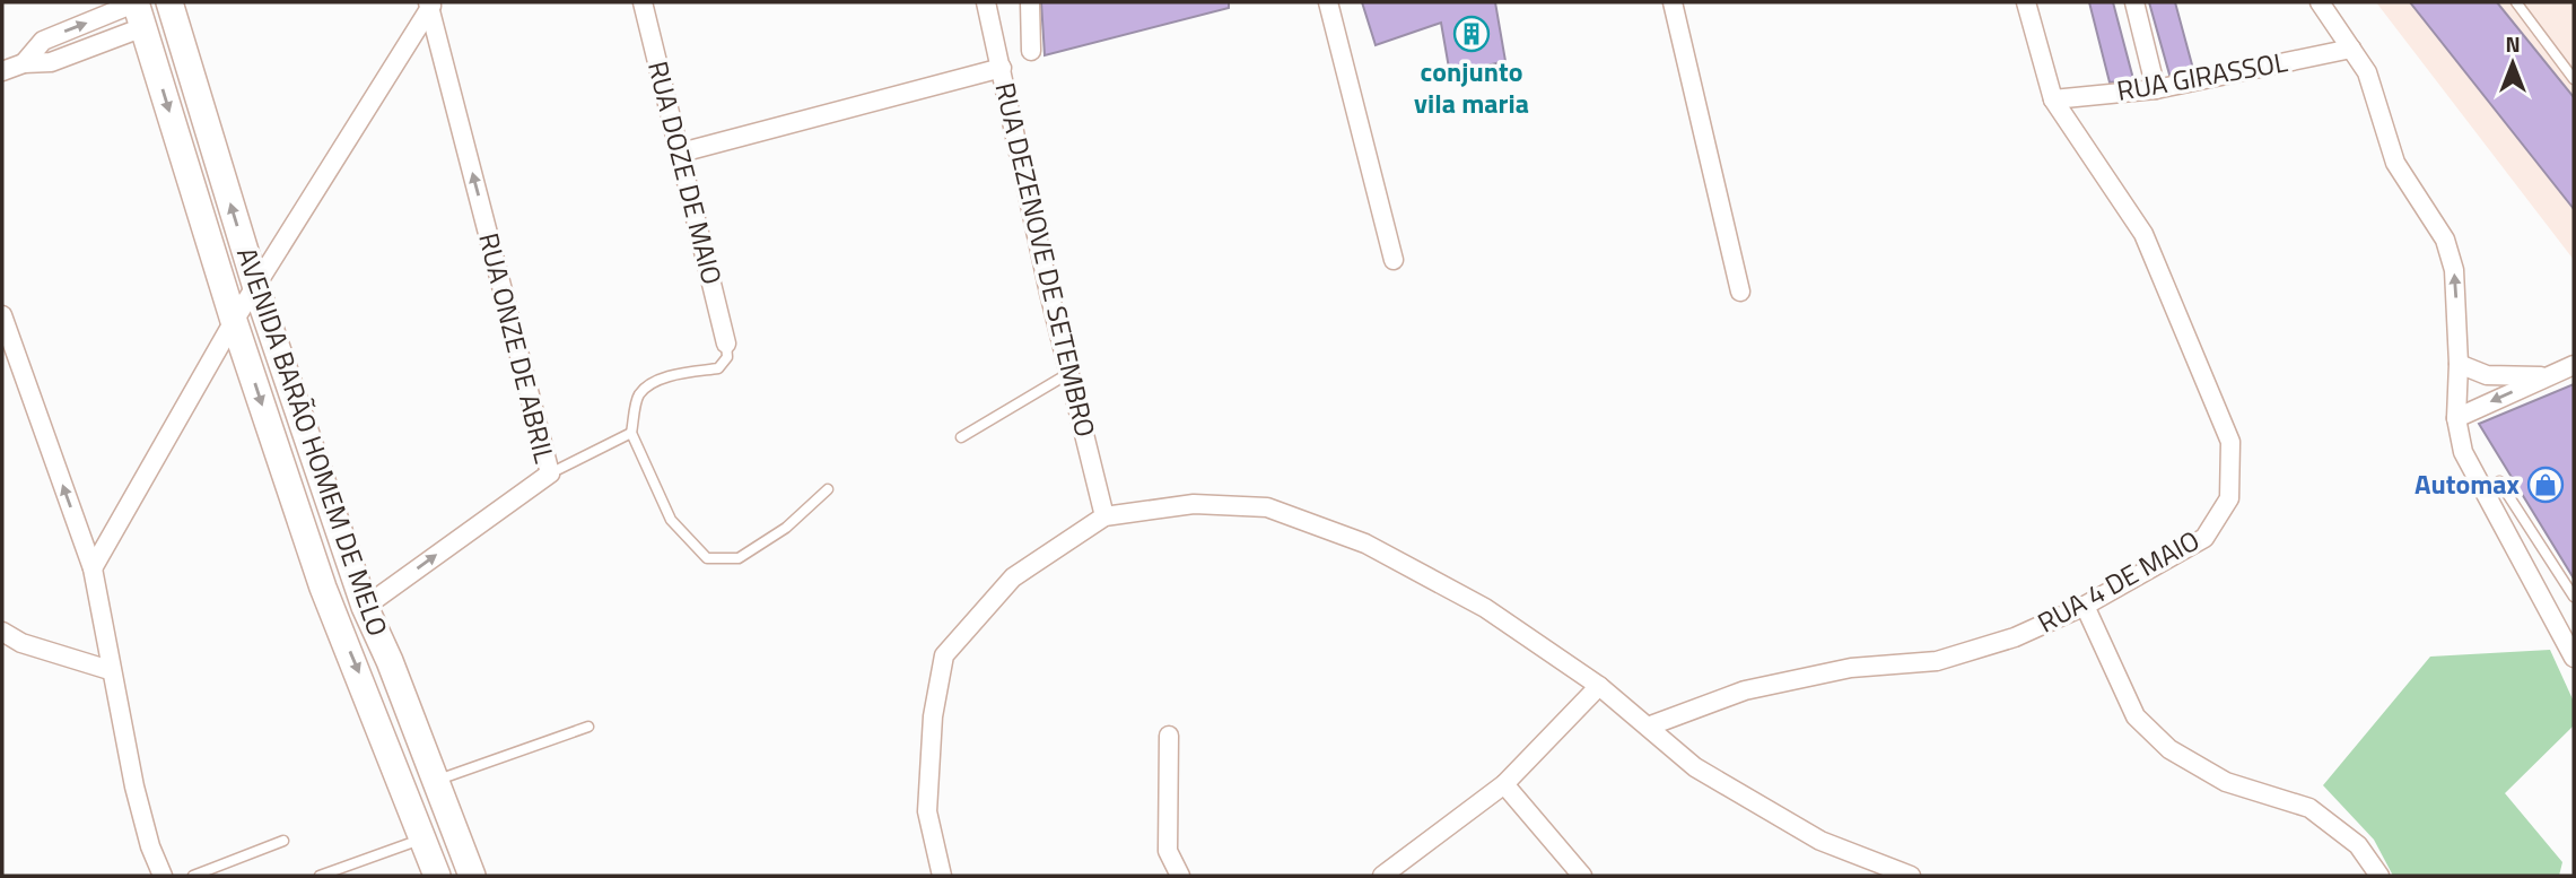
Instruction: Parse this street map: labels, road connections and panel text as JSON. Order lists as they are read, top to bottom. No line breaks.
{"streets":{"main road":["AVENIDA BARÃO HOMEM DE MELO"],"street":["RUA GIRASSOL","RUA DOZE DE MAIO","RUA DEZENOVE DE SETEMBRO","RUA ONZE DE ABRIL","RUA 4 DE MAIO"]},"crossings":[["RUA GIRASSOL","RUA 4 DE MAIO"],["RUA ONZE DE ABRIL","AVENIDA BARÃO HOMEM DE MELO"]],"places":{"building":["conjunto vila maria"],"shop":["Automax"]},"north":"top"}
